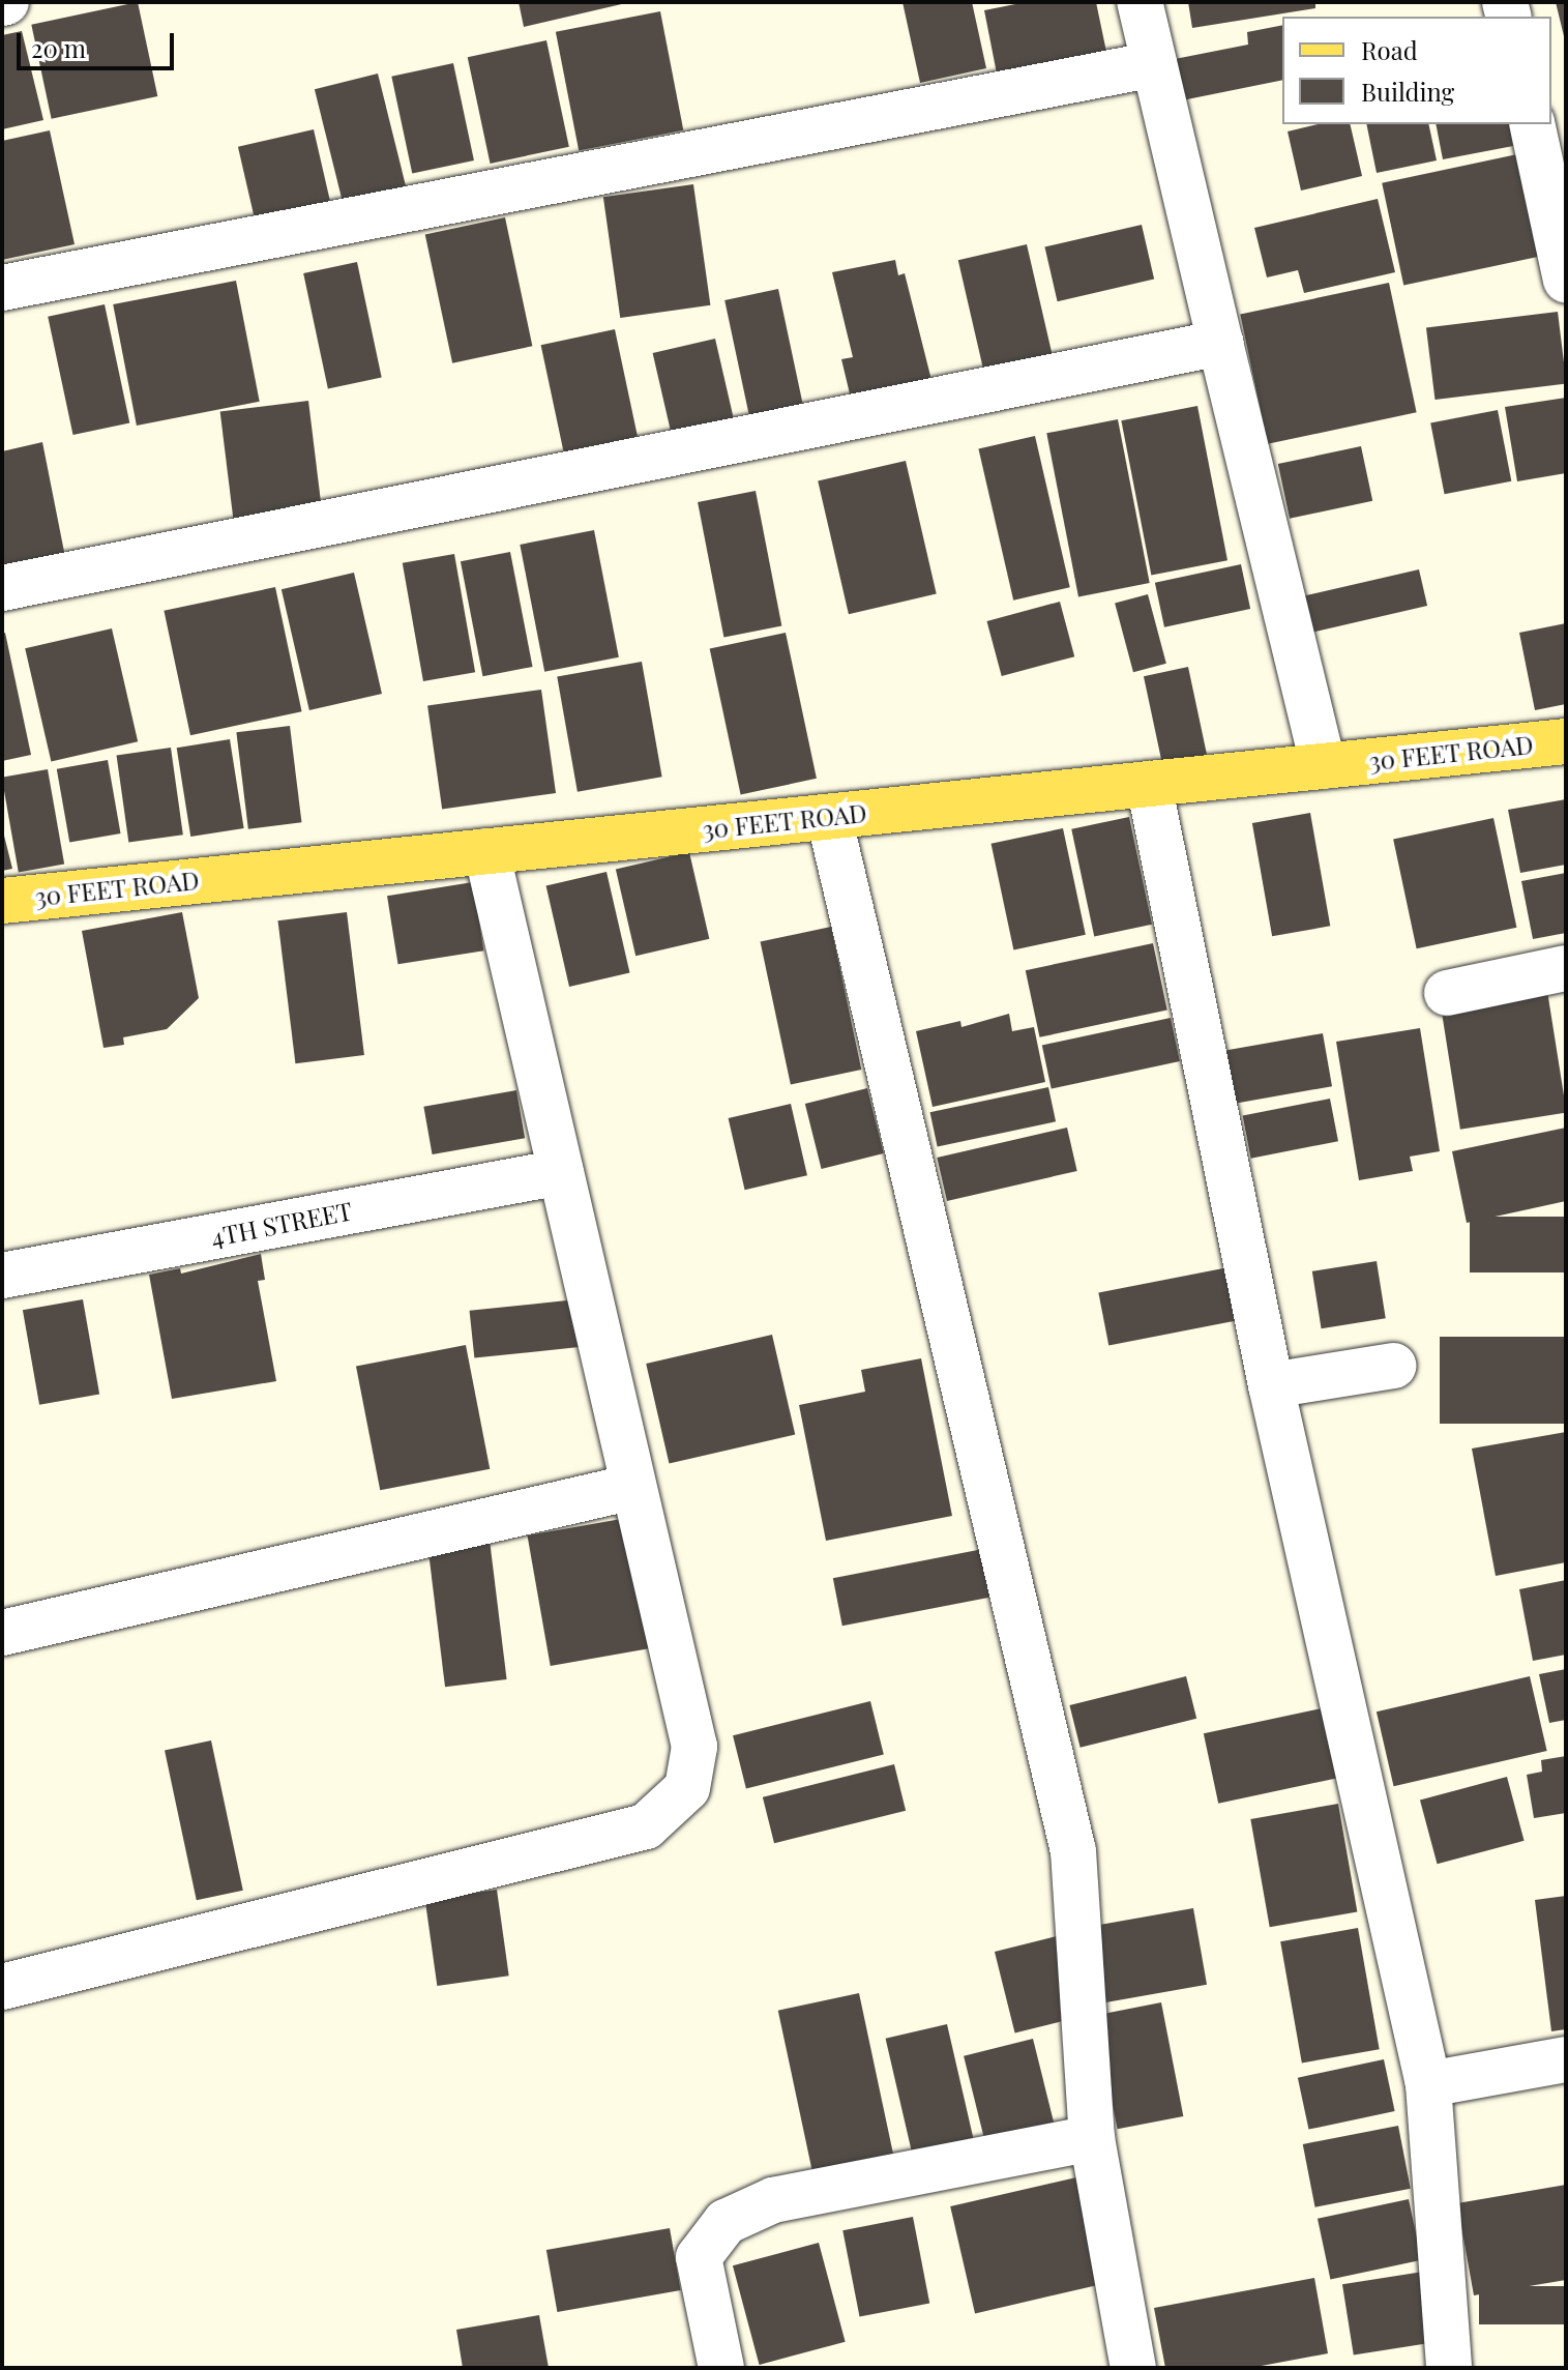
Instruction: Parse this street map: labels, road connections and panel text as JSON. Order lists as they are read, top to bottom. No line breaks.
{"streets":{"main road":["30 FEET ROAD"],"street":["4TH STREET"]},"legend":["Road","Building"],"scale_bar":"20 m"}
